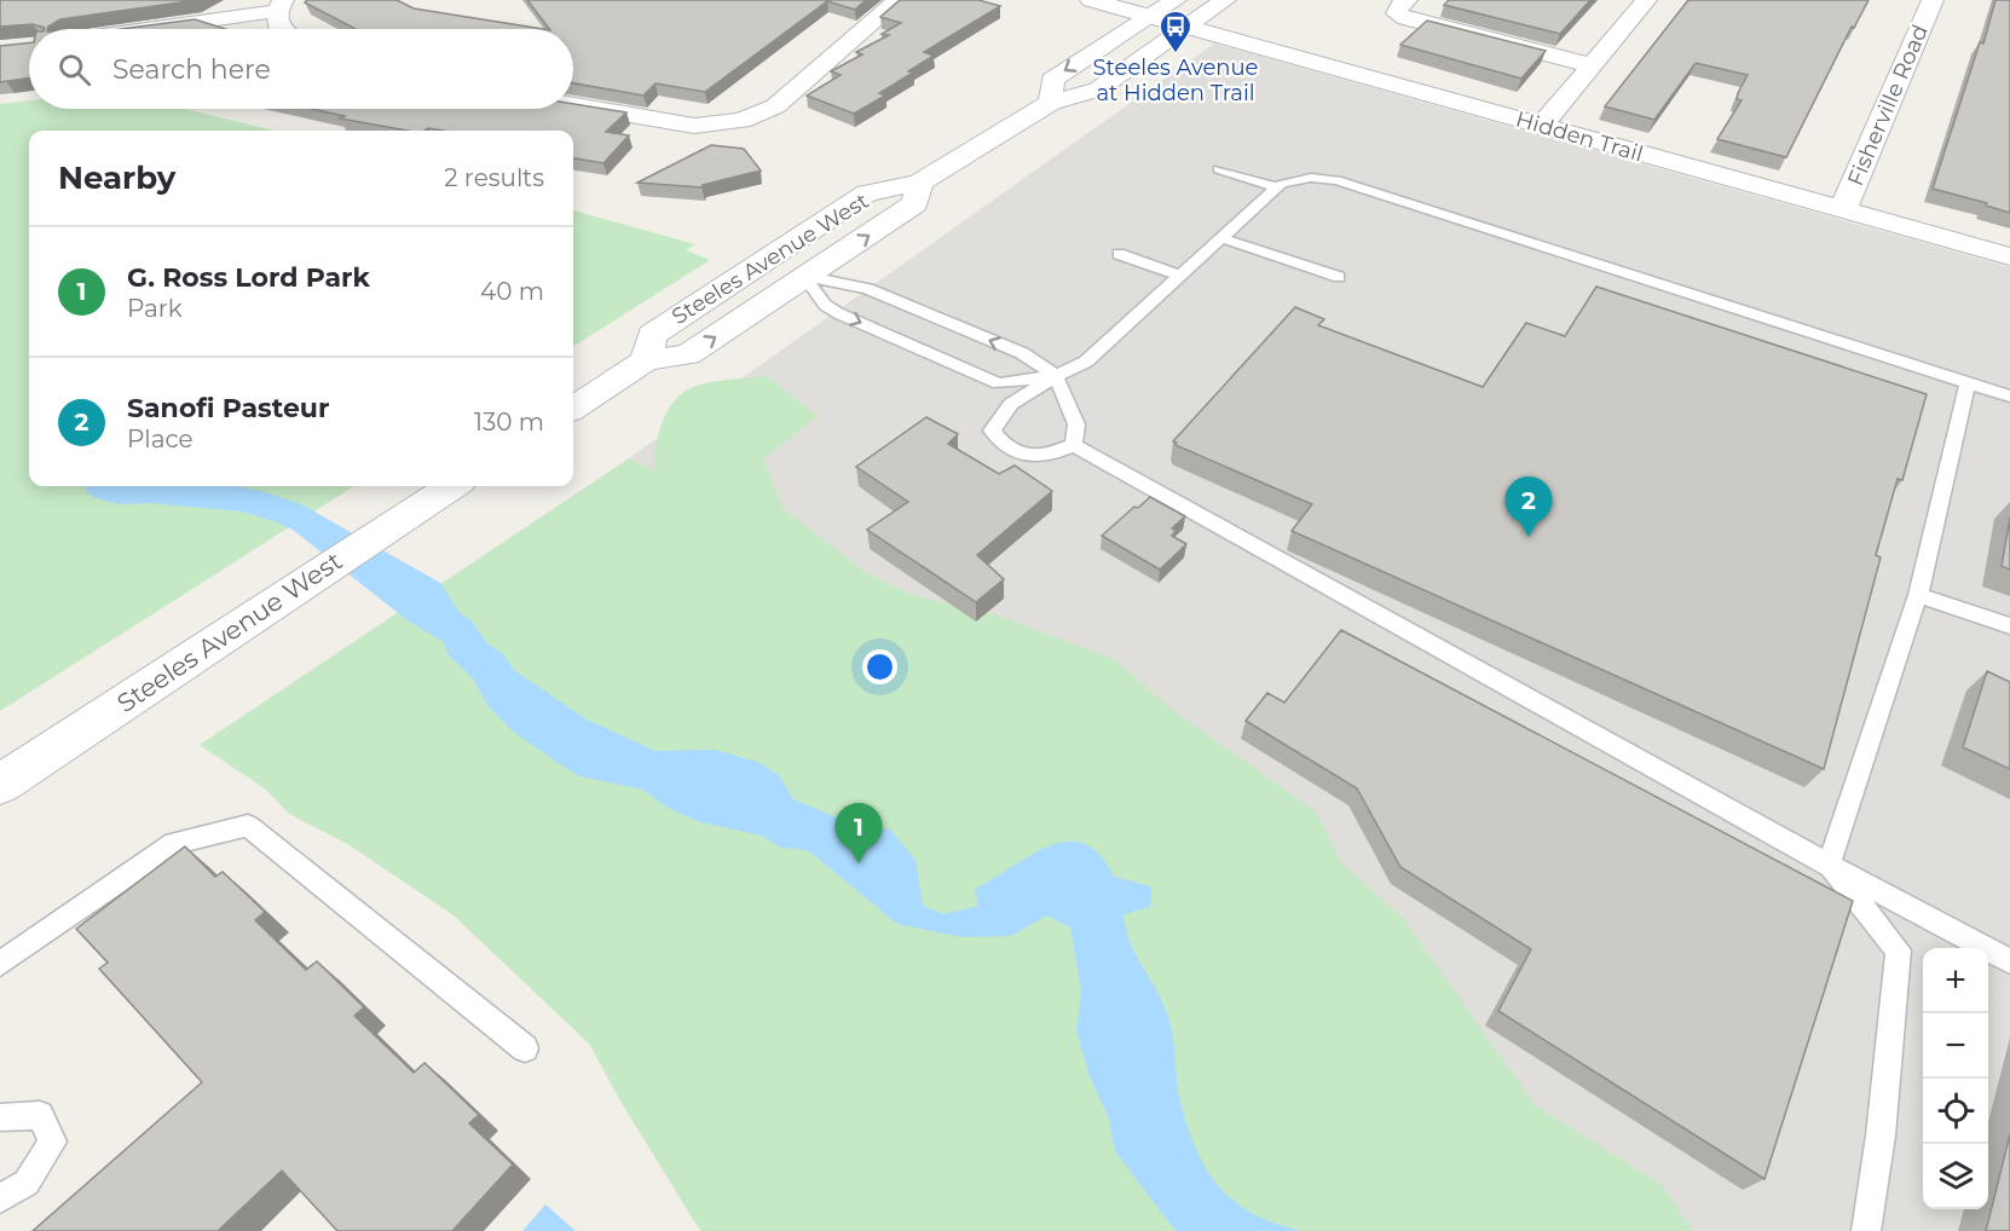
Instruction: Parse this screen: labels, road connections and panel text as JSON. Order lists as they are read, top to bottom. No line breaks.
{"streets":{"street":["Fisherville Road","Hidden Trail","Steeles Avenue West"]},"crossings":[["Fisherville Road","Hidden Trail"],["Hidden Trail","Steeles Avenue West"]],"places":{"bus stop":["Steeles Avenue at Hidden Trail"]},"page":{"search":"Search here","heading":["Nearby","2 results"],"list":[{"mark":"1","name":"G. Ross Lord Park","note":"Park","value":"40 m"},{"mark":"2","name":"Sanofi Pasteur","note":"Place","value":"130 m"}],"pins":["2","1"],"map_buttons":["+","−"]}}
